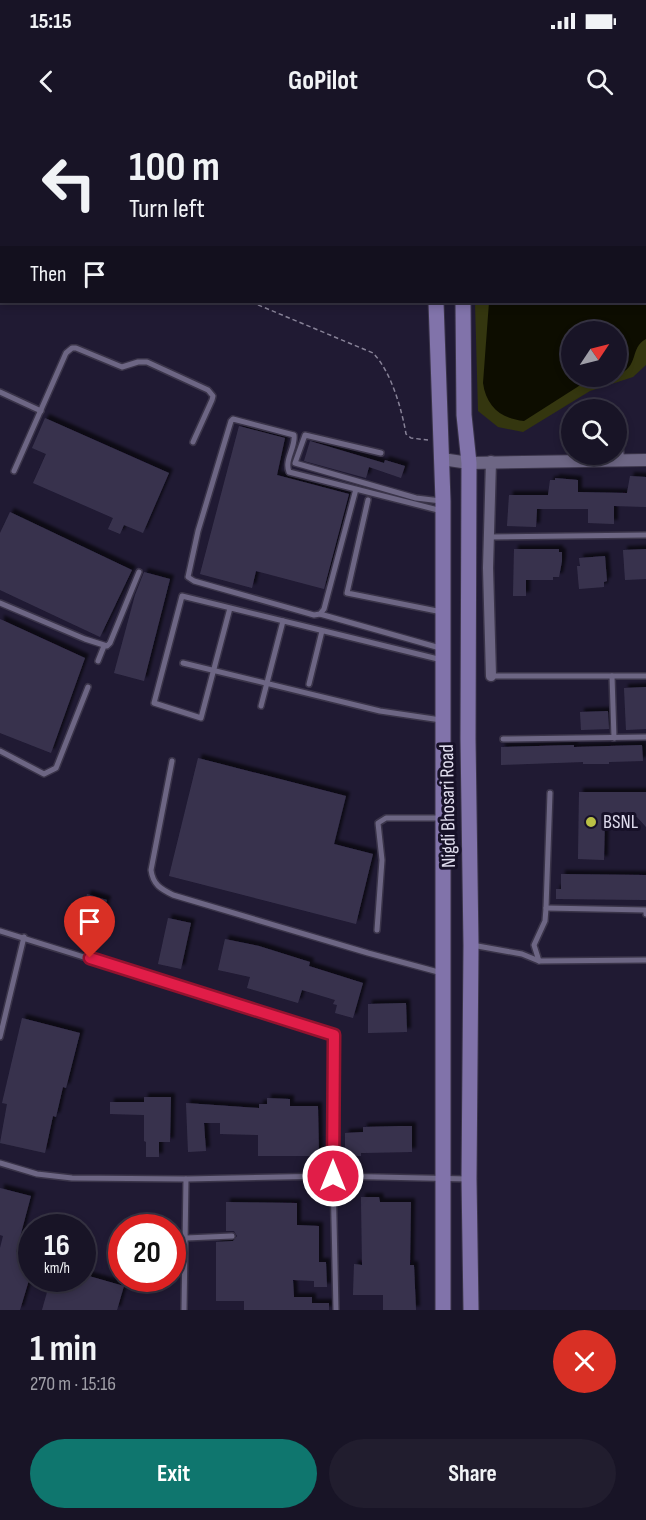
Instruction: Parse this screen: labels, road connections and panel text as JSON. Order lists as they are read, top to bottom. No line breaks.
{"streets":{"main road":["Nigdi Bhosari Road"]},"places":["BSNL"],"north":"top right","page":{"status":"15:15","header":"GoPilot","turn":["100 m","Turn left"],"then":"Then","speed":"16 km/h","limit":"20","heading":["1 min","270 m · 15:16"],"buttons":["Exit","Share"]}}
